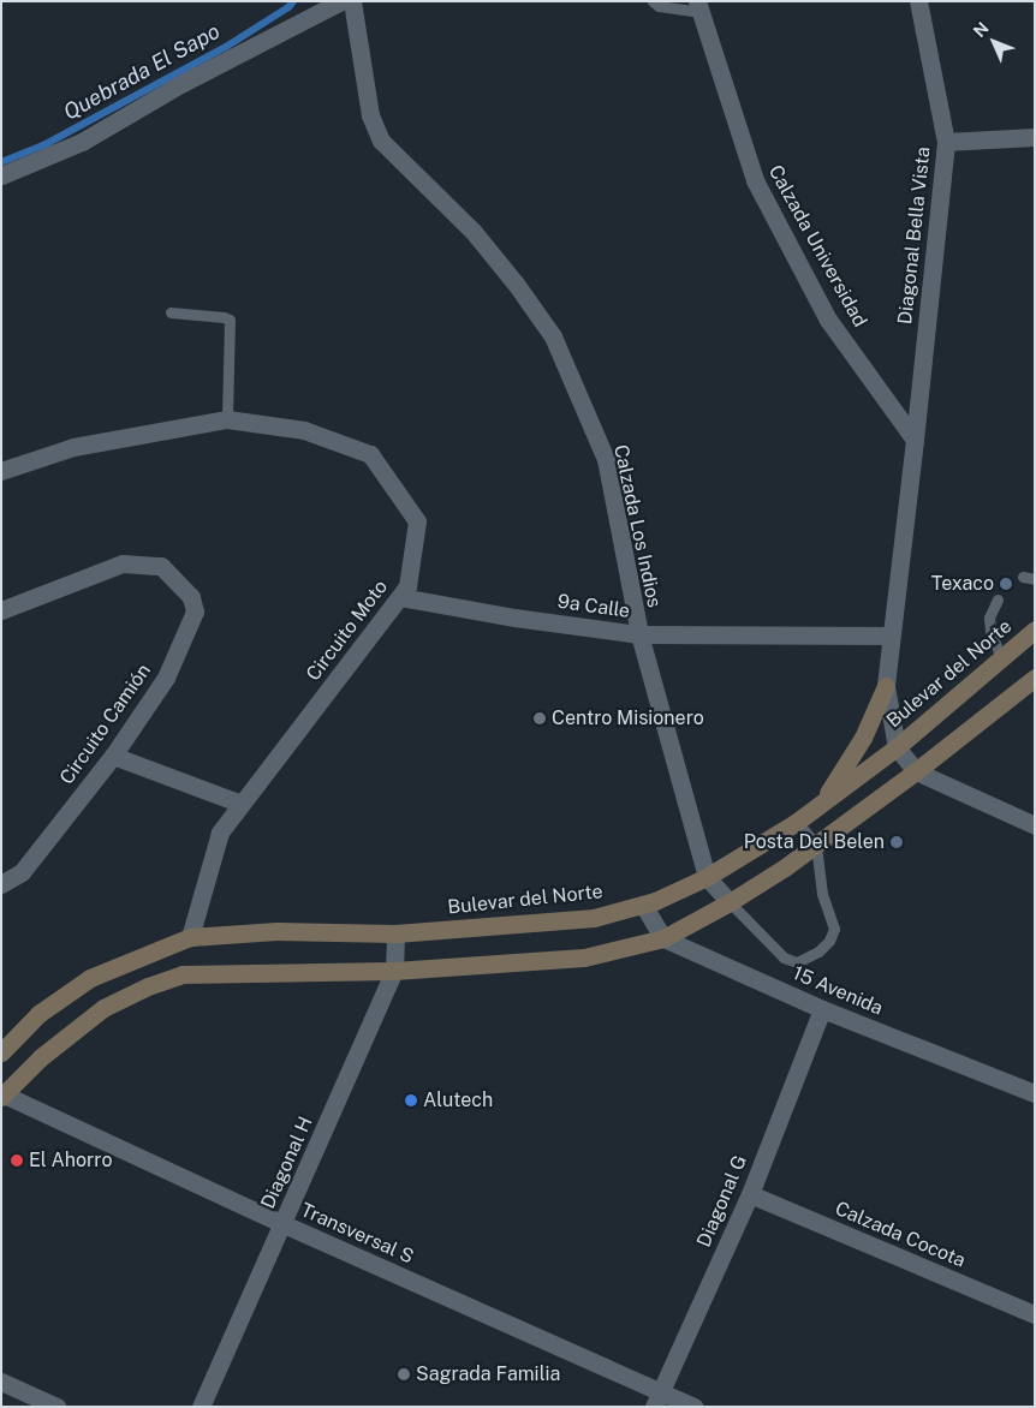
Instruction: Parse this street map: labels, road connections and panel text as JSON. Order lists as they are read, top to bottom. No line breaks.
{"streets":{"main road":["Bulevar del Norte"],"street":["Diagonal Bella Vista","Calzada Universidad","Calzada Los Indios","9a Calle","Circuito Moto","Circuito Camión","15 Avenida","Diagonal H","Diagonal G","Transversal S","Calzada Cocota"]},"crossings":[["Diagonal Bella Vista","Calzada Universidad"],["Calzada Los Indios","9a Calle"],["Calzada Los Indios","Bulevar del Norte"],["9a Calle","Circuito Moto"],["Circuito Moto","Bulevar del Norte"],["Bulevar del Norte","Diagonal H"],["15 Avenida","Diagonal G"],["Diagonal H","Transversal S"],["Diagonal G","Transversal S"],["Diagonal G","Calzada Cocota"]],"water":["Quebrada El Sapo"],"places":["Texaco","Centro Misionero","Posta Del Belen","Alutech","El Ahorro","Sagrada Familia"],"north":"top left"}
